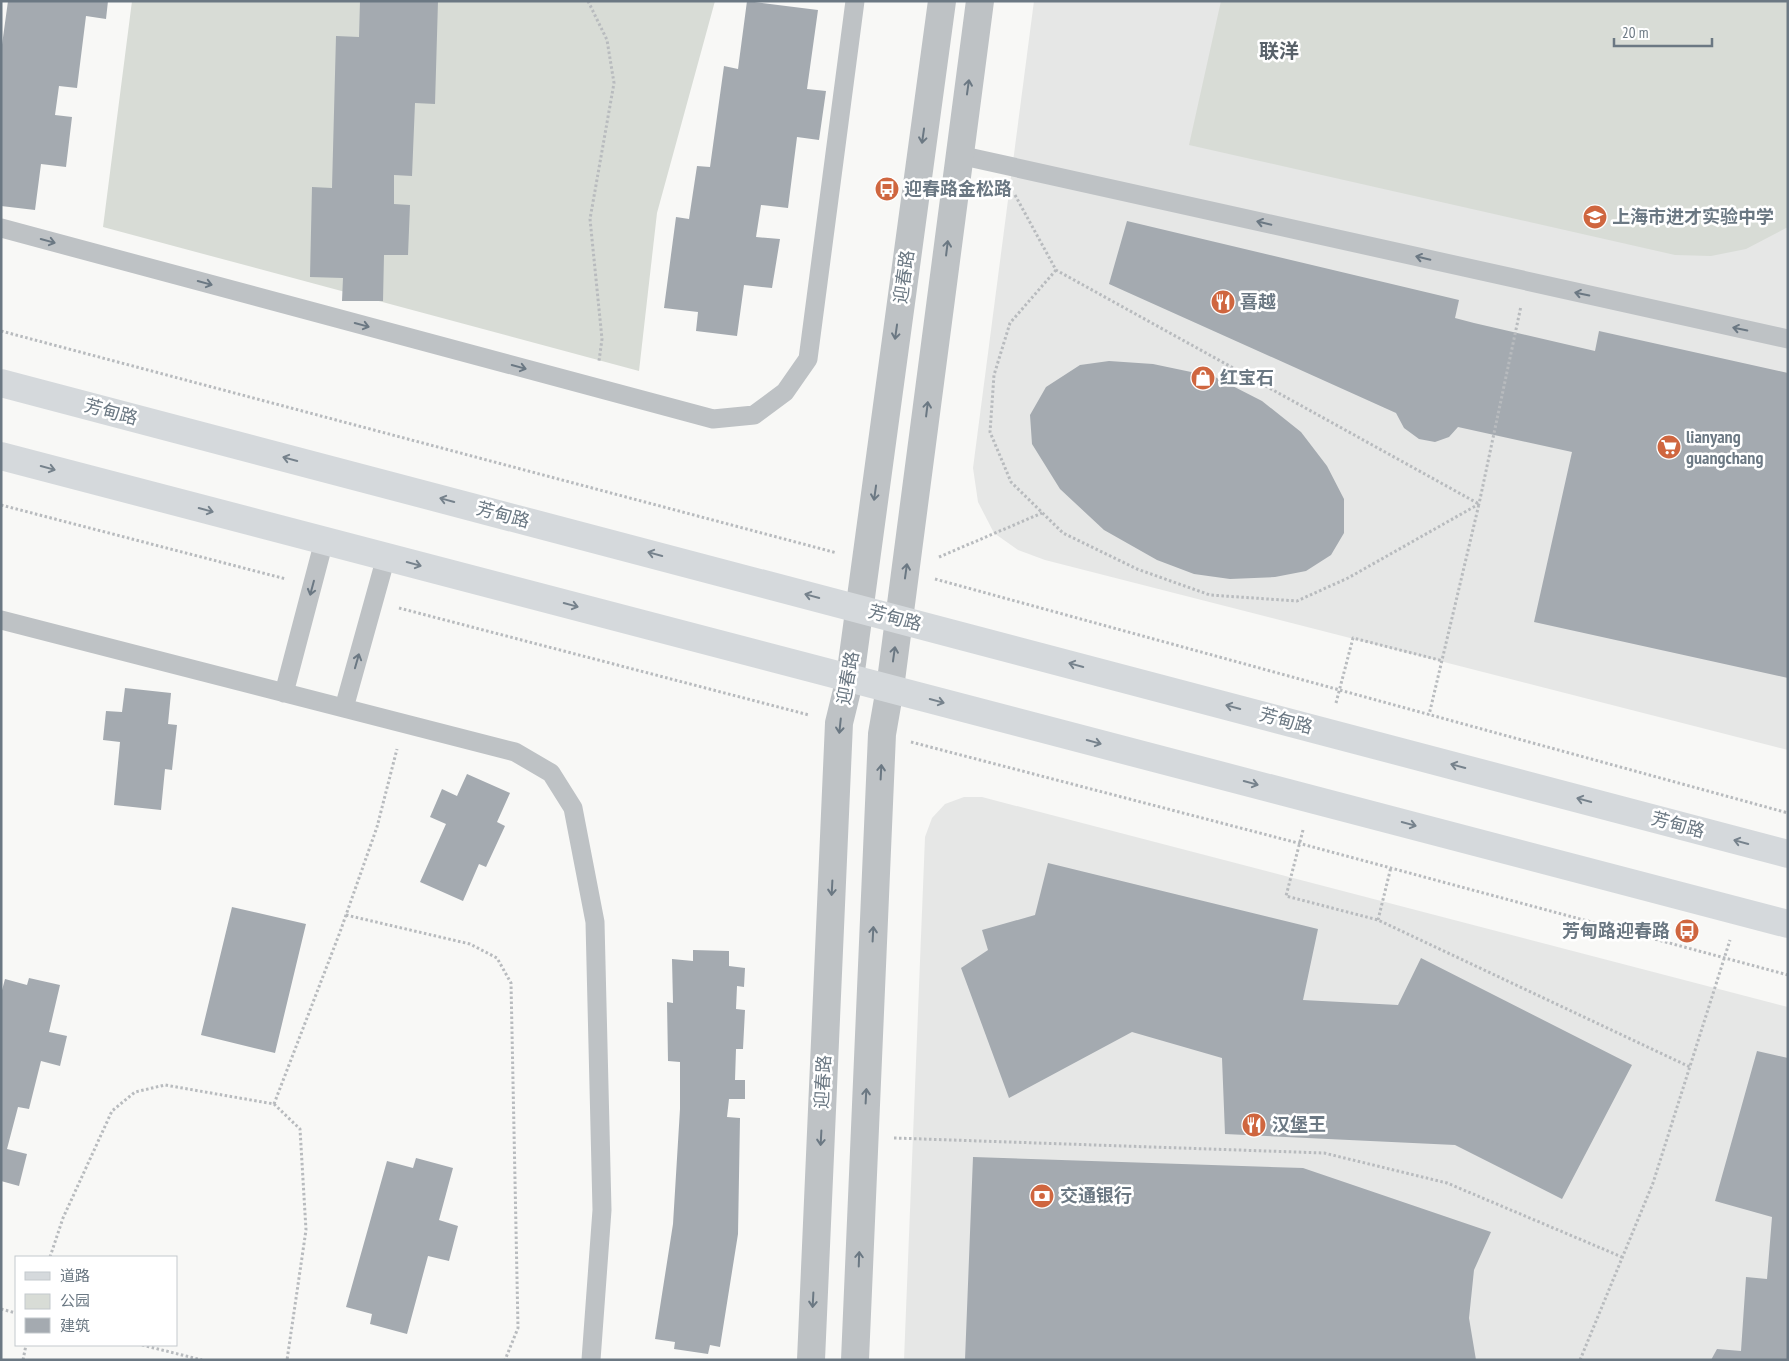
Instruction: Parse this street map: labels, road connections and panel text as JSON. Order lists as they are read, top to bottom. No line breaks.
{"streets":{"main road":["芳甸路"],"street":["迎春路"]},"crossings":[["迎春路","芳甸路"]],"districts":["联洋"],"places":{"bus stop":["迎春路金松路","芳甸路迎春路"],"school or university":["上海市进才实验中学"],"restaurant":["喜越","汉堡王"],"shop":["红宝石"],"supermarket":["lianyang guangchang"],"bank":["交通银行"]},"legend":["道路","公园","建筑"],"scale_bar":"20 m"}
